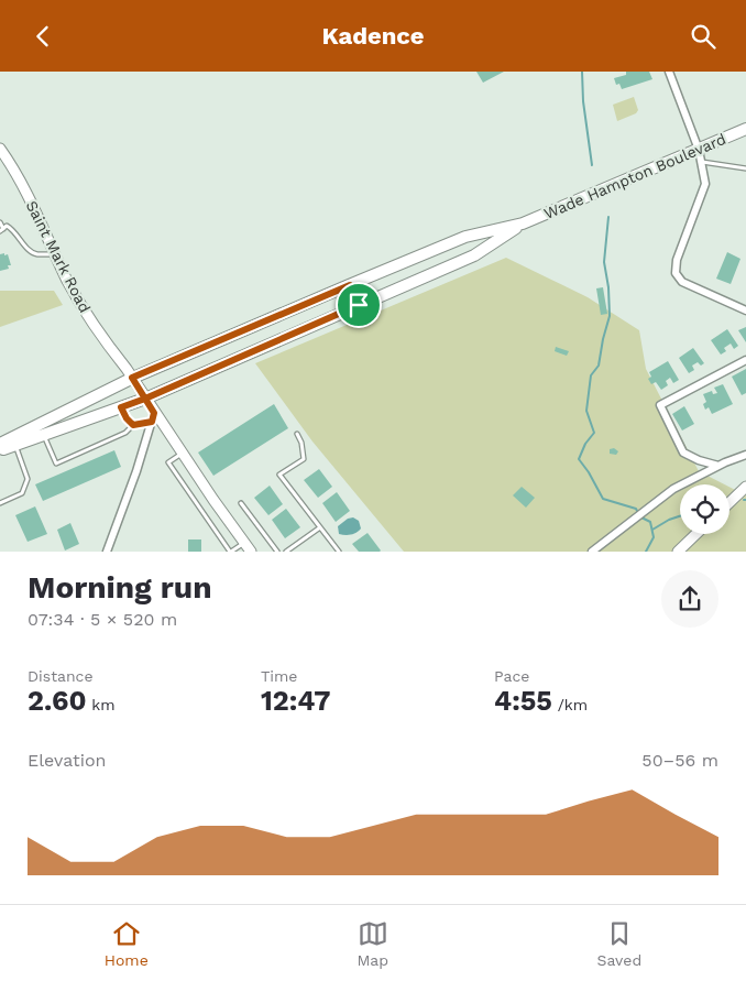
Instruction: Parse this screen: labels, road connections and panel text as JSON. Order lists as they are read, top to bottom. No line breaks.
{"streets":{"main road":["Wade Hampton Boulevard"],"street":["Saint Mark Road"]},"crossings":[["Wade Hampton Boulevard","Saint Mark Road"]],"page":{"header":"Kadence","heading":["Morning run","07:34 · 5 × 520 m"],"stats":[["Distance","2.60 km"],["Time","12:47"],["Pace","4:55 /km"]],"chart":["Elevation","50–56 m"],"tabs":["Home","Map","Saved"]}}
